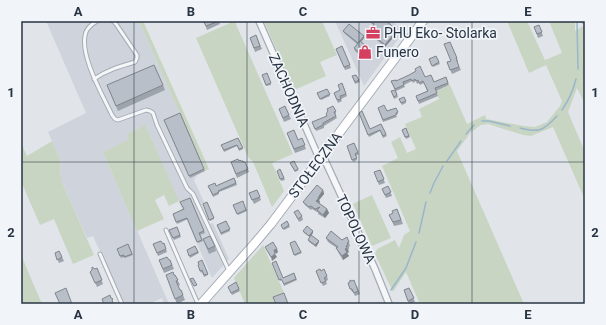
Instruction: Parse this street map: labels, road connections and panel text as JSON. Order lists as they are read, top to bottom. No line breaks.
{"streets":{"main road":["STOŁECZNA"],"street":["ZACHODNIA","TOPOLOWA"]},"crossings":[["ZACHODNIA","STOŁECZNA"],["ZACHODNIA","TOPOLOWA"],["STOŁECZNA","TOPOLOWA"]],"places":{"office":["PHU Eko- Stolarka"],"shop":["Funero"]},"grid":{"columns":["A","B","C","D","E"],"rows":["1","2"]}}
